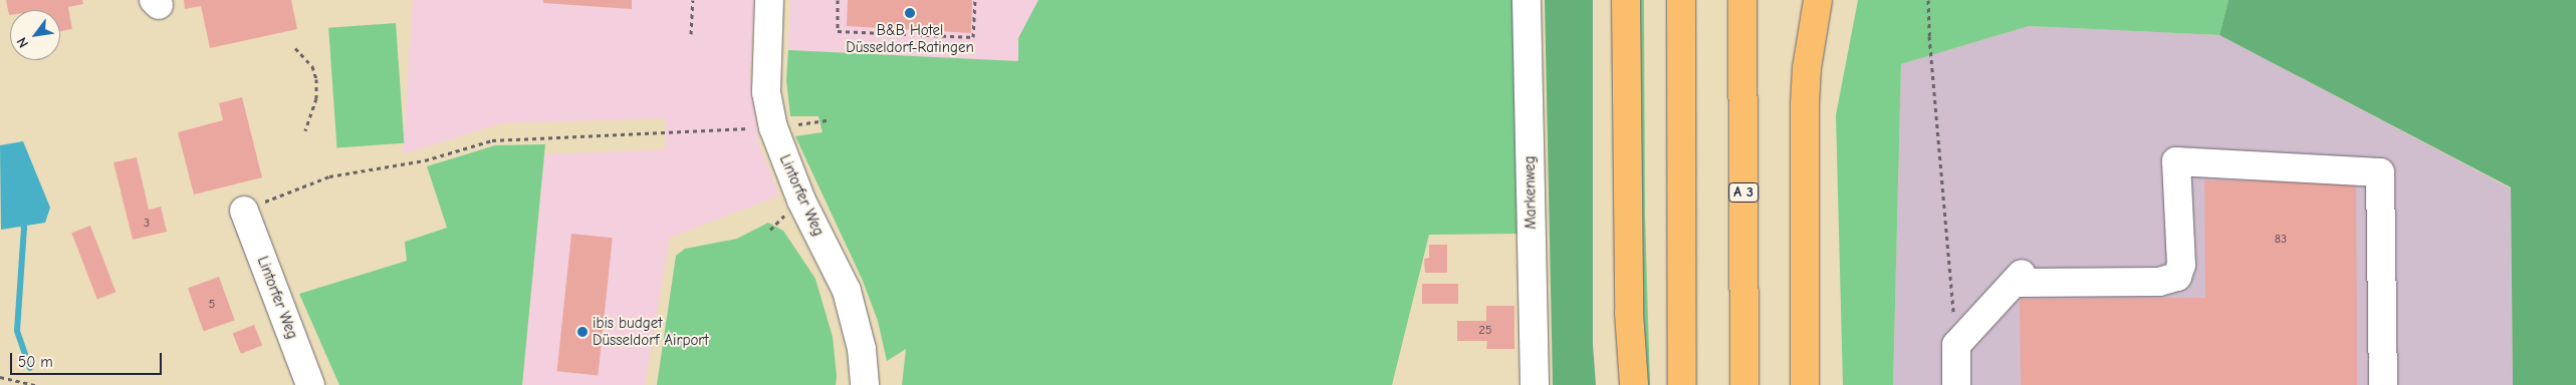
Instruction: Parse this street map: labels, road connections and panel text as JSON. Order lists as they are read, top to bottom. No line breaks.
{"streets":{"highway":["A 3"],"street":["Markenweg","Lintorfer Weg"]},"places":["B&B Hotel Düsseldorf-Ratingen","ibis budget Düsseldorf Airport"],"house_numbers":["3","83","5","25"],"scale_bar":"50 m","north":"bottom left"}
